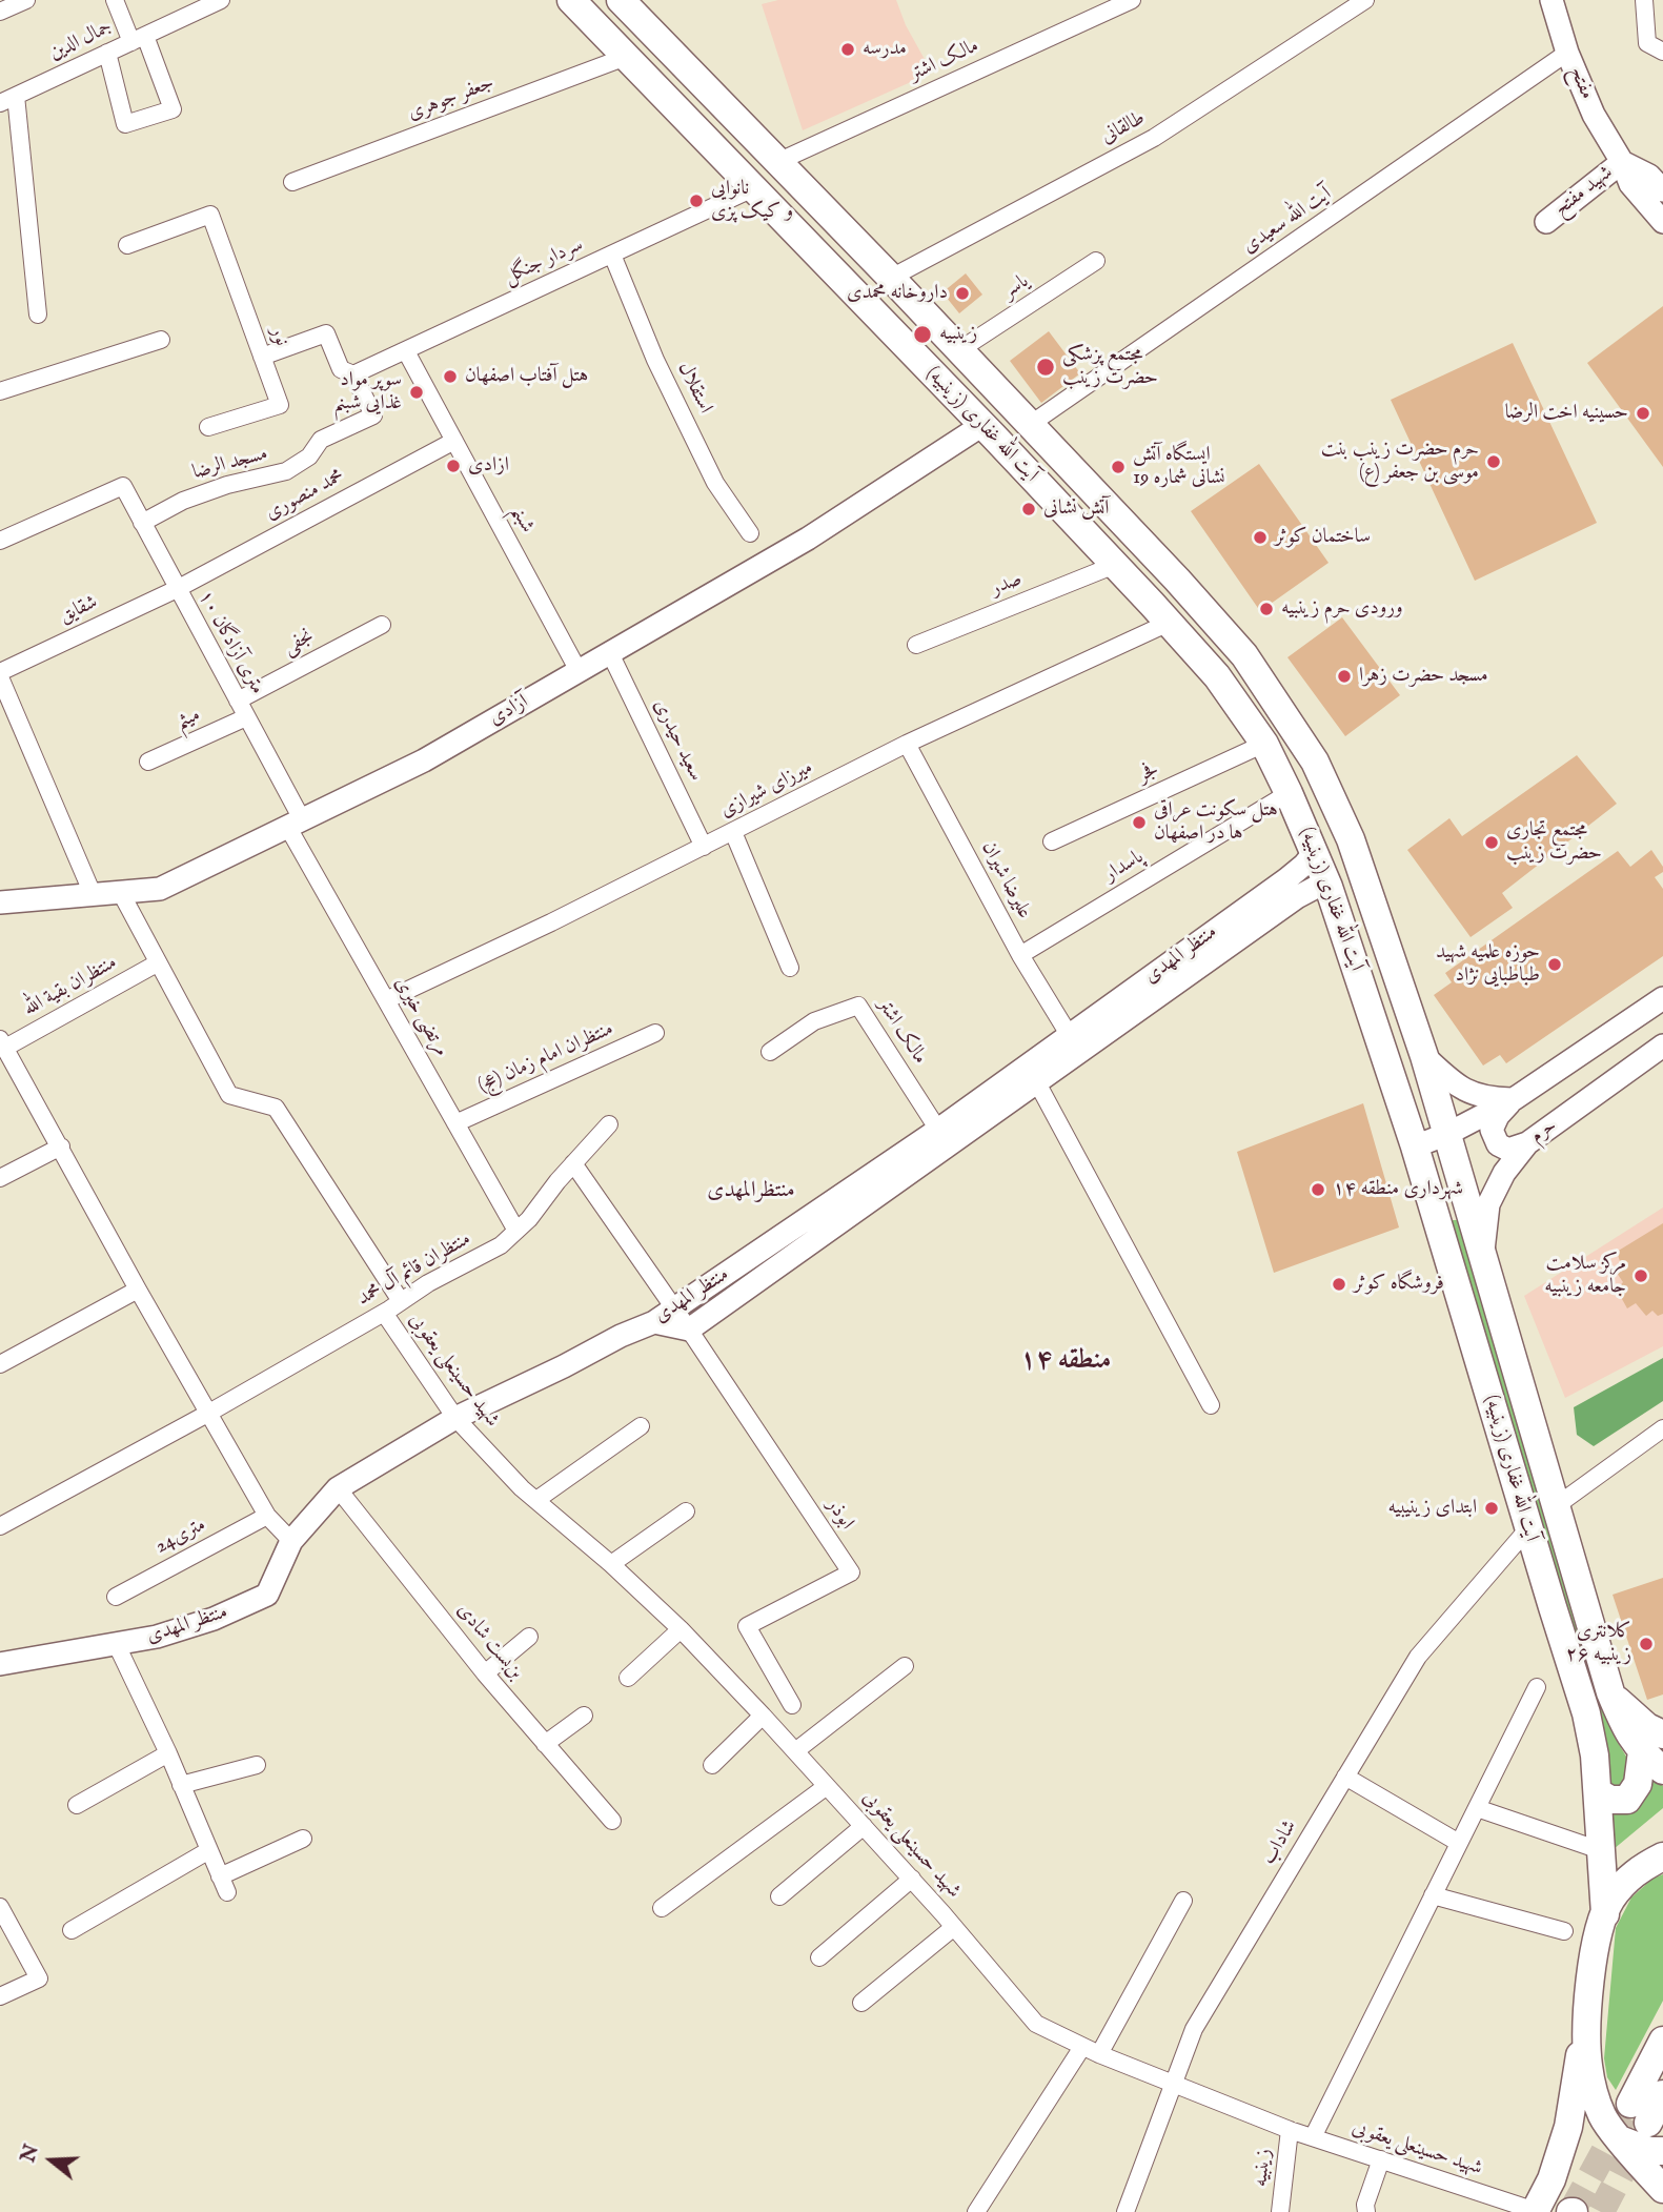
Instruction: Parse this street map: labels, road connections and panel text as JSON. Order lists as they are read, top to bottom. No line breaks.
{"streets":{"main road":["آیت الله غفاری (زینبیه)"],"street":["جمال الدین","مالک اشتر","مفتح","جعفر جوهری","طالقانی","شهید مفتح","آیت الله سعیدی","سردار جنگل","یاسر","نور","استقلال","مسجد الرضا","محمد منصوری","شبنم","صدر","شقایق","۱۰ متری آزادگان","نجفی","آزادی","میثم","سعید حیدری","فجر","میرزای شیرازی","پاسدار","علیرضا شیران","منتظر المهدی","منتظران بقیة الله","مرتضی خیری","منتظران امام زمان (عج)","حرم","منتظران قائم آل محمد","شهید حسینعلی یعقوبی","ابوذر","24متری","بن‌بست شادی","شاداب","زینبیه"]},"crossings":[["مالک اشتر","آیت الله غفاری (زینبیه)"],["مالک اشتر","منتظر المهدی"],["مفتح","شهید مفتح"],["مفتح","آیت الله سعیدی"],["جعفر جوهری","آیت الله غفاری (زینبیه)"],["طالقانی","آیت الله غفاری (زینبیه)"],["آیت الله سعیدی","آیت الله غفاری (زینبیه)"],["سردار جنگل","استقلال"],["سردار جنگل","آیت الله غفاری (زینبیه)"],["سردار جنگل","مسجد الرضا"],["سردار جنگل","شبنم"],["یاسر","آیت الله غفاری (زینبیه)"],["نور","مسجد الرضا"],["آیت الله غفاری (زینبیه)","صدر"],["آیت الله غفاری (زینبیه)","آزادی"],["آیت الله غفاری (زینبیه)","فجر"],["آیت الله غفاری (زینبیه)","میرزای شیرازی"],["آیت الله غفاری (زینبیه)","پاسدار"],["آیت الله غفاری (زینبیه)","منتظر المهدی"],["آیت الله غفاری (زینبیه)","حرم"],["آیت الله غفاری (زینبیه)","شاداب"],["مسجد الرضا","۱۰ متری آزادگان"],["محمد منصوری","شبنم"],["محمد منصوری","شقایق"],["محمد منصوری","۱۰ متری آزادگان"],["شبنم","آزادی"],["شقایق","۱۰ متری آزادگان"],["۱۰ متری آزادگان","نجفی"],["۱۰ متری آزادگان","آزادی"],["۱۰ متری آزادگان","میثم"],["۱۰ متری آزادگان","مرتضی خیری"],["آزادی","سعید حیدری"],["آزادی","مرتضی خیری"],["سعید حیدری","میرزای شیرازی"],["میرزای شیرازی","علیرضا شیران"],["میرزای شیرازی","مرتضی خیری"],["پاسدار","علیرضا شیران"],["علیرضا شیران","منتظر المهدی"],["منتظر المهدی","شهید حسینعلی یعقوبی"],["منتظر المهدی","ابوذر"],["منتظر المهدی","بن‌بست شادی"],["مرتضی خیری","منتظران امام زمان (عج)"],["مرتضی خیری","منتظران قائم آل محمد"],["منتظران قائم آل محمد","شهید حسینعلی یعقوبی"],["منتظران قائم آل محمد","ابوذر"],["شهید حسینعلی یعقوبی","شاداب"],["شهید حسینعلی یعقوبی","زینبیه"]],"districts":["منتظرالمهدی","منطقه ۱۴"],"places":["مدرسه","نانوایی و کیک پزی","داروخانه محمدی","زینبیه","مجتمع پزشکی حضرت زینب","هتل آفتاب اصفهان","سوپر مواد غذایی شبنم","حسینیه اخت الرضا","حرم حضرت زینب بنت موسی بن جعفر (ع)","ازادی","ایستگاه آتش نشانی شماره 19","آتش نشانی","ساختمان کوثر","ورودی حرم زینبیه","مسجد حضرت زهرا","هتل سکونت عراقی ها در اصفهان","مجتمع تجاری حضرت زینب","حوزه علمیه شهید طباطبایی نژاد","شهرداری منطقه ۱۴","مرکز سلامت جامعه زینبیه","فروشگاه کوثر","ابتدای زینیبیه","کلانتری ۲۶ زینبیه"],"north":"left"}
